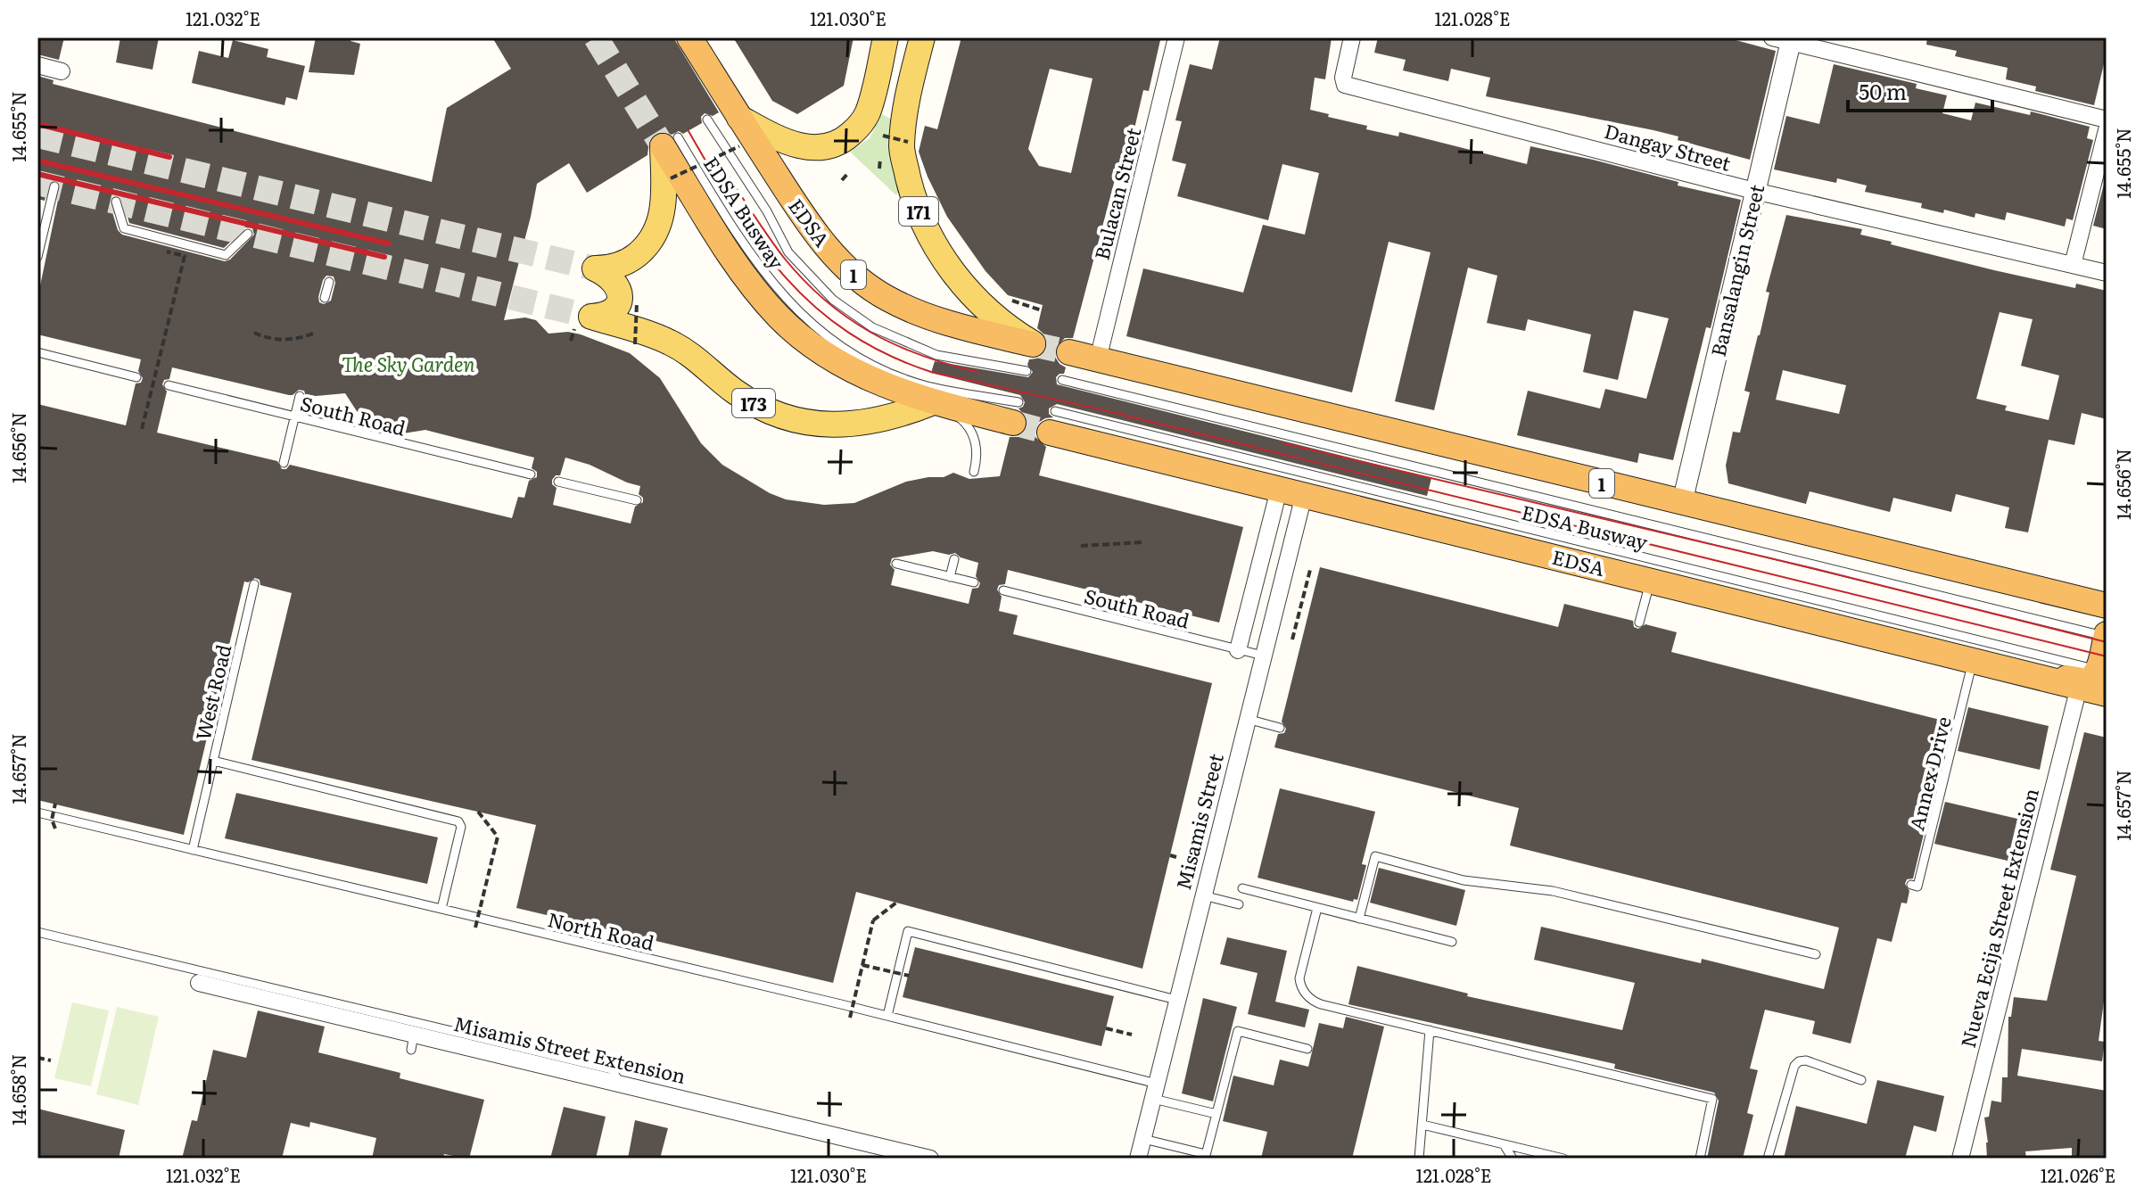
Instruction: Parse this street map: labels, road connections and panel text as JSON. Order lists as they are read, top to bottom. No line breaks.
{"streets":{"highway":["EDSA","1"],"main road":["171","173"],"street":["Dangay Street","Bulacan Street","Bansalangin Street","Misamis Street","Nueva Ecija Street Extension","Misamis Street Extension"],"lane":["EDSA Busway","South Road","West Road","Annex Drive","North Road"]},"crossings":[["Dangay Street","Bansalangin Street"],["Bulacan Street","1"],["171","EDSA"],["EDSA Busway","EDSA"],["EDSA Busway","173"],["EDSA","Annex Drive"],["EDSA","Misamis Street"],["EDSA","Nueva Ecija Street Extension"],["Bansalangin Street","1"],["South Road","Misamis Street"],["West Road","North Road"],["Misamis Street","North Road"]],"parks":["The Sky Garden"],"scale_bar":"50 m","coordinates":["121.032°E","121.030°E","121.028°E","14.655°N","14.656°N","14.657°N","14.658°N","121.026°E"]}
